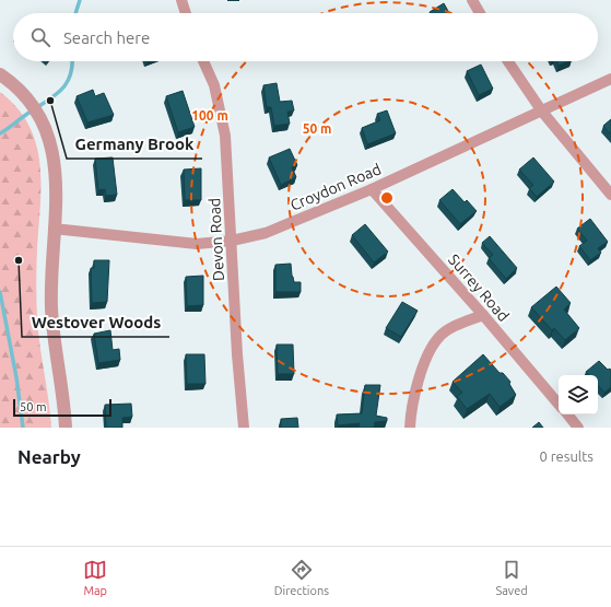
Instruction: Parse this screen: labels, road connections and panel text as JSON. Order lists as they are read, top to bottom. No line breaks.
{"streets":{"street":["Croydon Road","Devon Road","Surrey Road"]},"crossings":[["Croydon Road","Devon Road"],["Croydon Road","Surrey Road"]],"places":["Germany Brook","Westover Woods"],"scale_bar":"50 m","page":{"search":"Search here","scale":"50 m","heading":["Nearby","0 results"],"nav":["Map","Directions","Saved"]},"rings":["100 m","50 m"]}
